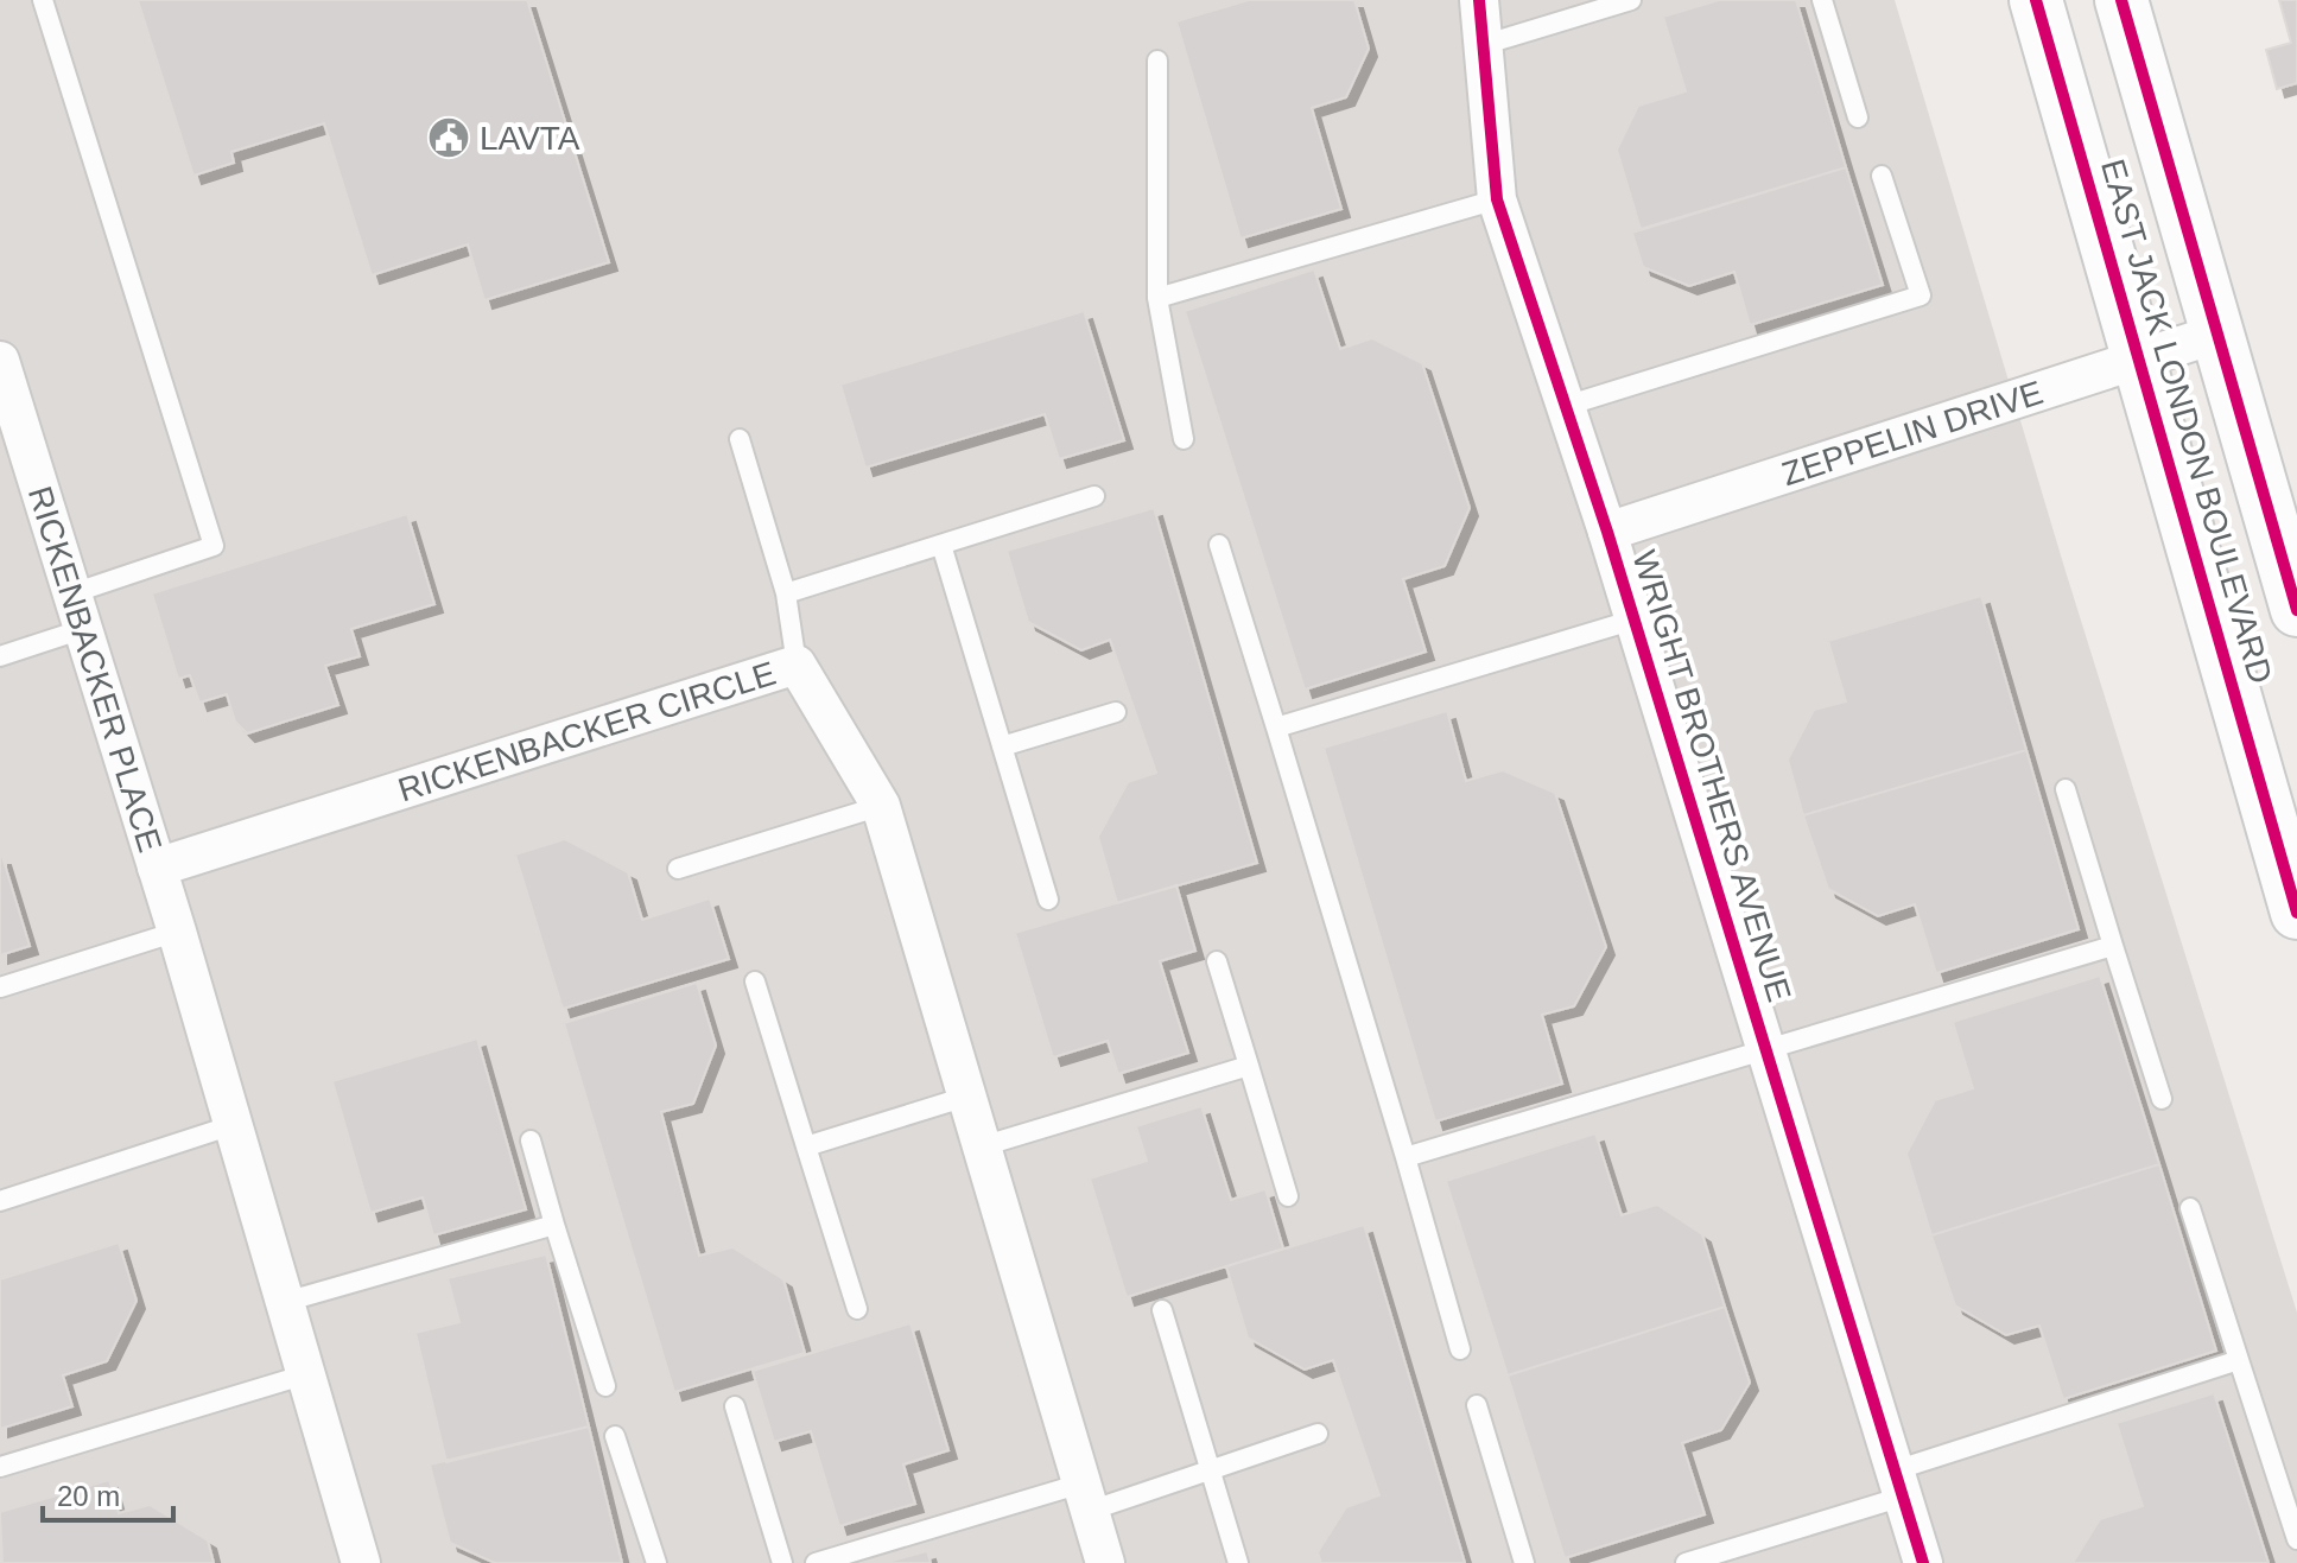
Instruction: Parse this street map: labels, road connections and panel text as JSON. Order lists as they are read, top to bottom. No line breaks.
{"streets":{"main road":["EAST JACK LONDON BOULEVARD"],"street":["ZEPPELIN DRIVE","RICKENBACKER PLACE","RICKENBACKER CIRCLE","WRIGHT BROTHERS AVENUE"]},"crossings":[["EAST JACK LONDON BOULEVARD","ZEPPELIN DRIVE"],["ZEPPELIN DRIVE","WRIGHT BROTHERS AVENUE"],["RICKENBACKER PLACE","RICKENBACKER CIRCLE"]],"places":{"public building":["LAVTA"]},"scale_bar":"20 m"}
